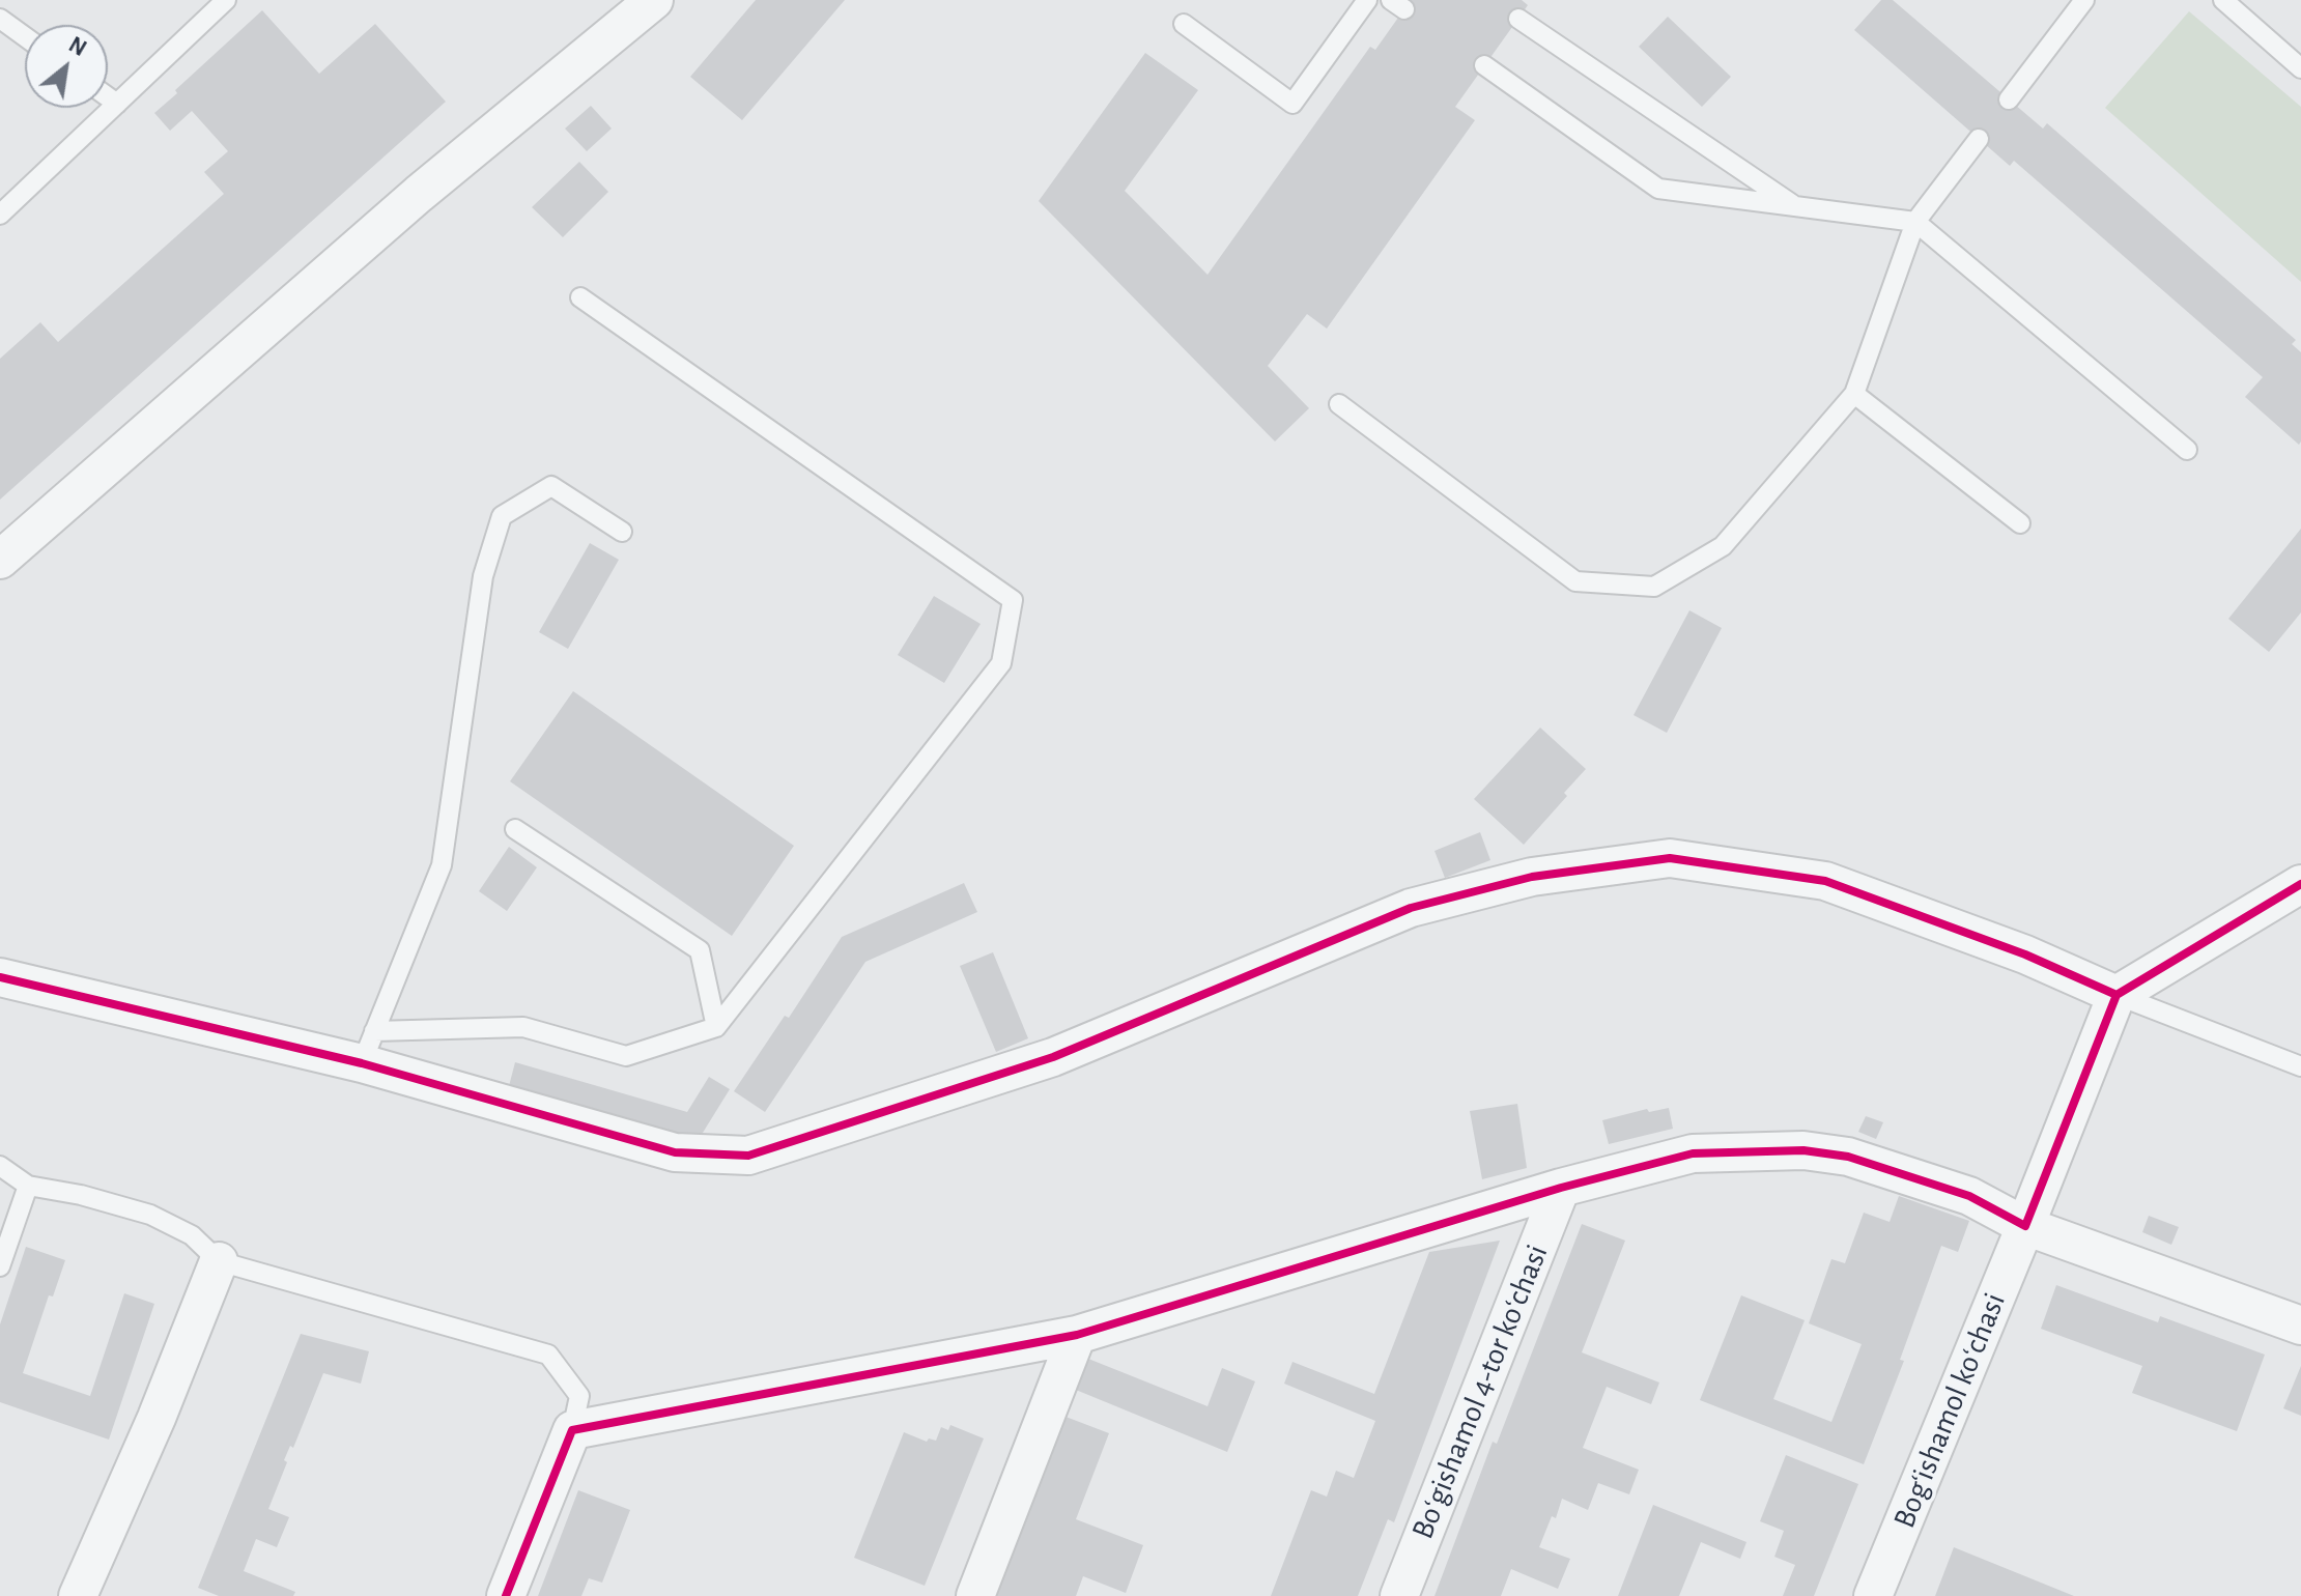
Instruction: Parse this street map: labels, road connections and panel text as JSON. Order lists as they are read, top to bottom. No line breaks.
{"streets":{"street":["Boʻgishamol 4-tor koʻchasi","Bogʻishamol koʻchasi"]},"north":"top right"}
